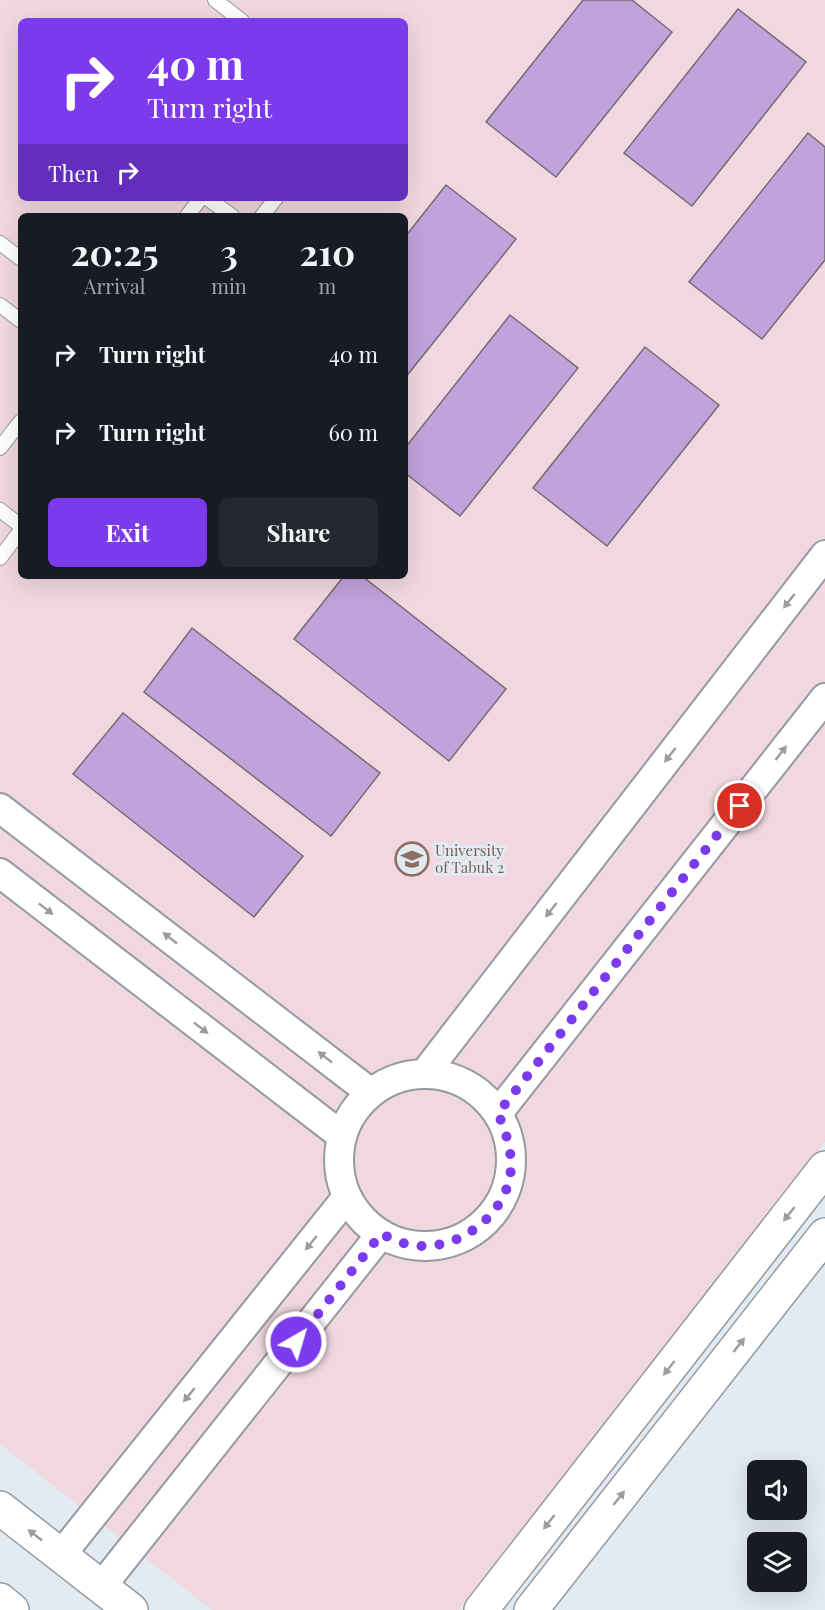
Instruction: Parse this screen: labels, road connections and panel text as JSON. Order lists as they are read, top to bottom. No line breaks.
{"places":{"school or university":["University of Tabuk 2"]},"page":{"turn":["40 m","Turn right"],"then":"Then","eta":["20:25","Arrival","3","min","210","m"],"list":[{"name":"Turn right","value":"40 m"},{"name":"Turn right","value":"60 m"}],"buttons":["Exit","Share"]}}
